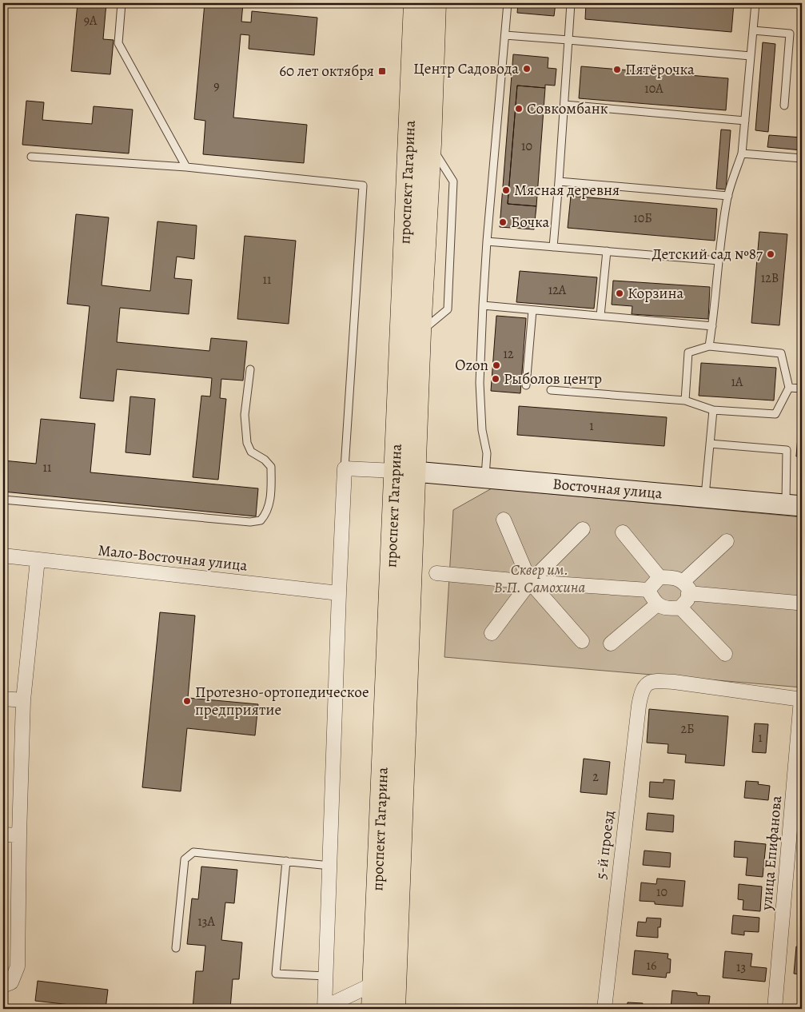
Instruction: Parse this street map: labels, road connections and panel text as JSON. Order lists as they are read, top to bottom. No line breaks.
{"streets":{"main road":["проспект Гагарина","Восточная улица"],"street":["Мало-Восточная улица","5-й проезд","улица Епифанова"]},"crossings":[["проспект Гагарина","Восточная улица"],["5-й проезд","улица Епифанова"]],"parks":["Сквер им. В.П. Самохина"],"places":{"other":["Центр Садовода","Пятёрочка","Совкомбанк","Мясная деревня","Бочка","Детский сад №87","Корзина","Ozon","Рыболов центр","Протезно-ортопедическое предприятие"],"transit":["60 лет октября"]},"house_numbers":["9А","9","10А","10","10Б","12В","11","12А","12","1А","1","11","2Б","1","2","10","13А","16","13"]}
